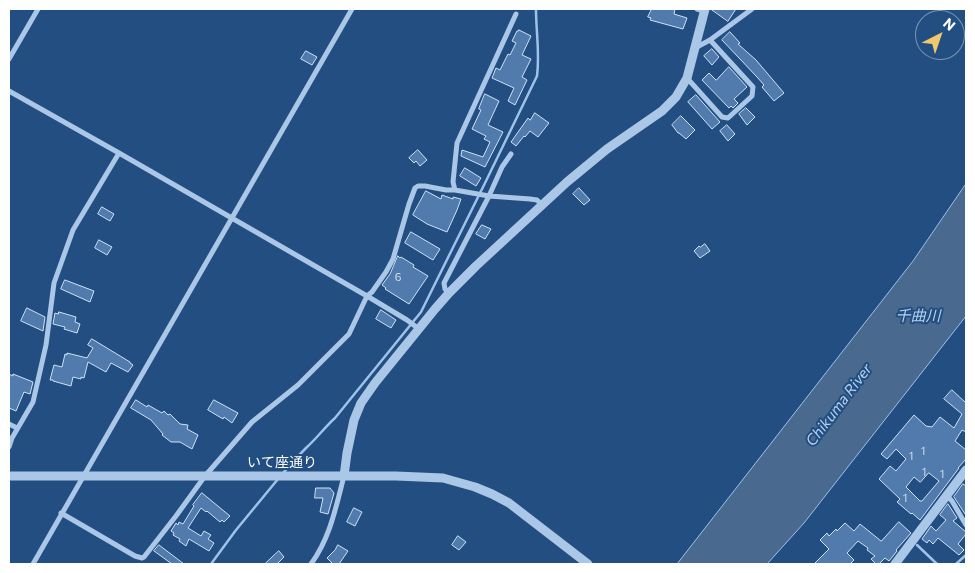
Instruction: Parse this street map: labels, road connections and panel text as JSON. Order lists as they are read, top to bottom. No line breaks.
{"streets":{"street":["いて座通り"]},"water":["千曲川","Chikuma River"],"house_numbers":["6","1","1","1","1","1"],"north":"top right"}
